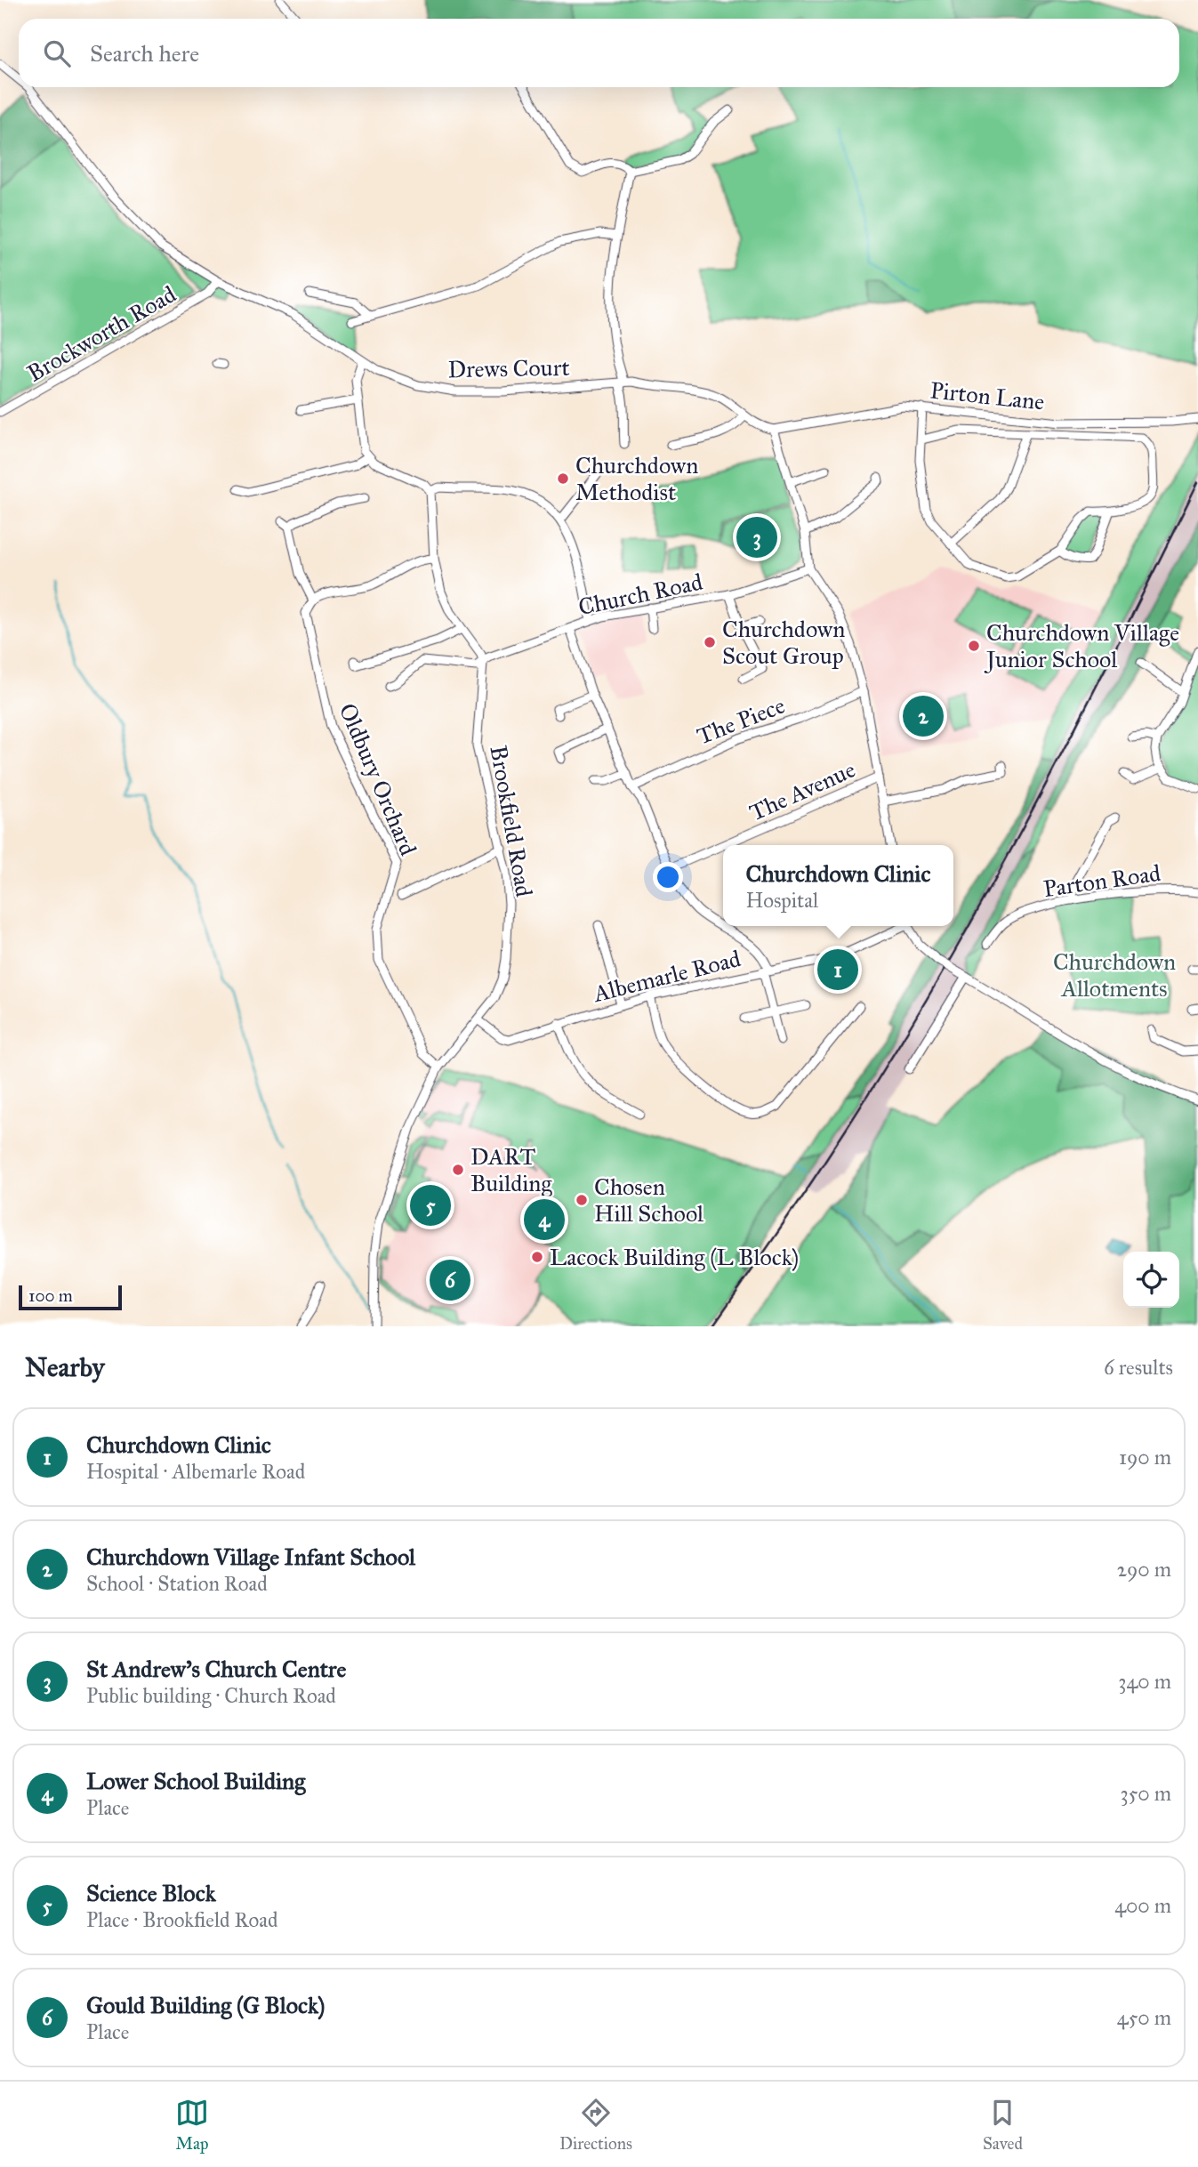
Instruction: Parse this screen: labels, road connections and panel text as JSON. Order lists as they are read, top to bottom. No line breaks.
{"streets":{"street":["Brockworth Road","Drews Court","Pirton Lane","Church Road","The Piece","Oldbury Orchard","The Avenue","Brookfield Road","Parton Road","Albemarle Road"]},"crossings":[["Brockworth Road","Drews Court"],["Drews Court","Pirton Lane"],["Church Road","Brookfield Road"],["Oldbury Orchard","Brookfield Road"],["Brookfield Road","Albemarle Road"]],"parks":["Churchdown Allotments"],"places":["Churchdown Methodist","Churchdown Scout Group","Churchdown Village Junior School","DART Building","Chosen Hill School","Lacock Building (L Block)"],"scale_bar":"100 m","page":{"search":"Search here","pins":["3","2","1","5","4","6"],"popup":["Churchdown Clinic","Hospital"],"scale":"100 m","heading":["Nearby","6 results"],"list":[{"mark":"1","name":"Churchdown Clinic","note":"Hospital · Albemarle Road","value":"190 m"},{"mark":"2","name":"Churchdown Village Infant School","note":"School · Station Road","value":"290 m"},{"mark":"3","name":"St Andrew's Church Centre","note":"Public building · Church Road","value":"340 m"},{"mark":"4","name":"Lower School Building","note":"Place","value":"350 m"},{"mark":"5","name":"Science Block","note":"Place · Brookfield Road","value":"400 m"},{"mark":"6","name":"Gould Building (G Block)","note":"Place","value":"450 m"}],"nav":["Map","Directions","Saved"]}}
